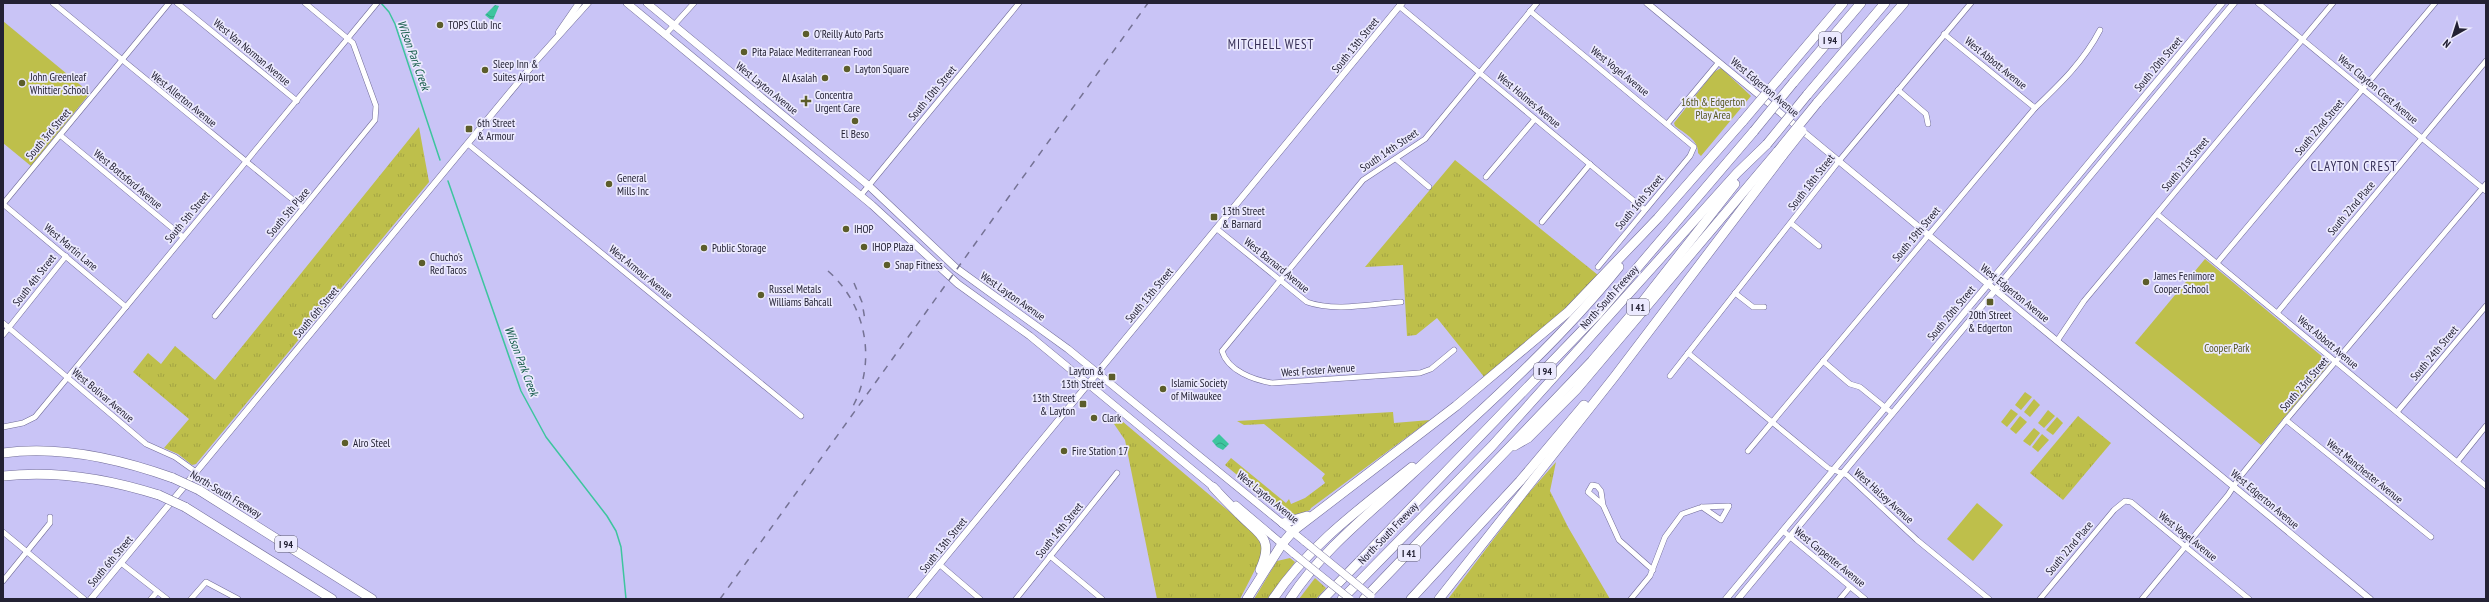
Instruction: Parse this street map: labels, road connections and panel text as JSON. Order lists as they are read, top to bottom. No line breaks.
{"streets":{"highway":["I 94","North-South Freeway","I 41"],"main road":["West Layton Avenue"],"street":["South 13th Street","West Van Norman Avenue","West Abbott Avenue","South 20th Street","West Vogel Avenue","West Edgerton Avenue","West Clayton Crest Avenue","South 10th Street","West Allerton Avenue","West Holmes Avenue","South 22nd Street","South 3rd Street","South 14th Street","South 21st Street","West Bottsford Avenue","South 18th Street","South 16th Street","South 22nd Place","South 5th Place","South 5th Street","South 19th Street","West Martin Lane","West Barnard Avenue","West Armour Avenue","South 4th Street","South 6th Street","South 24th Street","West Foster Avenue","South 23rd Street","West Bolivar Avenue","West Manchester Avenue","West Halsey Avenue","West Carpenter Avenue"]},"crossings":[["South 13th Street","West Layton Avenue"],["South 13th Street","West Holmes Avenue"],["South 13th Street","West Barnard Avenue"],["West Van Norman Avenue","South 5th Street"],["West Abbott Avenue","South 22nd Street"],["West Abbott Avenue","South 21st Street"],["West Abbott Avenue","South 18th Street"],["West Abbott Avenue","South 22nd Place"],["West Abbott Avenue","South 19th Street"],["West Abbott Avenue","South 24th Street"],["West Abbott Avenue","South 23rd Street"],["South 20th Street","West Edgerton Avenue"],["South 20th Street","West Halsey Avenue"],["South 20th Street","West Carpenter Avenue"],["West Vogel Avenue","South 14th Street"],["West Vogel Avenue","South 16th Street"],["West Vogel Avenue","South 22nd Place"],["West Vogel Avenue","South 23rd Street"],["West Edgerton Avenue","South 21st Street"],["West Edgerton Avenue","South 18th Street"],["West Edgerton Avenue","South 19th Street"],["West Edgerton Avenue","South 23rd Street"],["West Layton Avenue","South 10th Street"],["West Clayton Crest Avenue","South 22nd Street"],["West Clayton Crest Avenue","South 21st Street"],["West Clayton Crest Avenue","South 22nd Place"],["West Clayton Crest Avenue","South 23rd Street"],["West Allerton Avenue","South 3rd Street"],["West Allerton Avenue","South 5th Place"],["West Allerton Avenue","South 5th Street"],["West Holmes Avenue","South 14th Street"],["West Holmes Avenue","South 16th Street"],["South 3rd Street","West Bottsford Avenue"],["South 3rd Street","West Martin Lane"],["South 14th Street","West Barnard Avenue"],["South 14th Street","West Foster Avenue"],["West Bottsford Avenue","South 5th Street"],["South 18th Street","West Halsey Avenue"],["South 5th Place","South 5th Street"],["South 5th Street","West Martin Lane"],["South 5th Street","West Bolivar Avenue"],["South 19th Street","West Halsey Avenue"],["West Martin Lane","South 4th Street"],["West Armour Avenue","South 6th Street"],["South 4th Street","West Bolivar Avenue"],["North-South Freeway","I 41"],["South 6th Street","West Bolivar Avenue"],["South 23rd Street","West Manchester Avenue"]],"districts":["MITCHELL WEST","CLAYTON CREST"],"water":["Wilson Park Creek"],"parks":["16th & Edgerton Play Area","Cooper Park"],"places":{"other":["TOPS Club Inc","O'Reilly Auto Parts","Pita Palace Mediterranean Food","Layton Square","Sleep Inn & Suites Airport","Al Asalah","John Greenleaf Whittier School","El Beso","General Mills Inc","IHOP","IHOP Plaza","Public Storage","Chucho's Red Tacos","Snap Fitness","James Fenimore Cooper School","Russel Metals Williams Bahcall","Islamic Society of Milwaukee","Clark","Alro Steel","Fire Station 17"],"health":["Concentra Urgent Care"],"transit":["6th Street & Armour","13th Street & Barnard","20th Street & Edgerton","Layton & 13th Street","13th Street & Layton"]},"north":"bottom left"}
